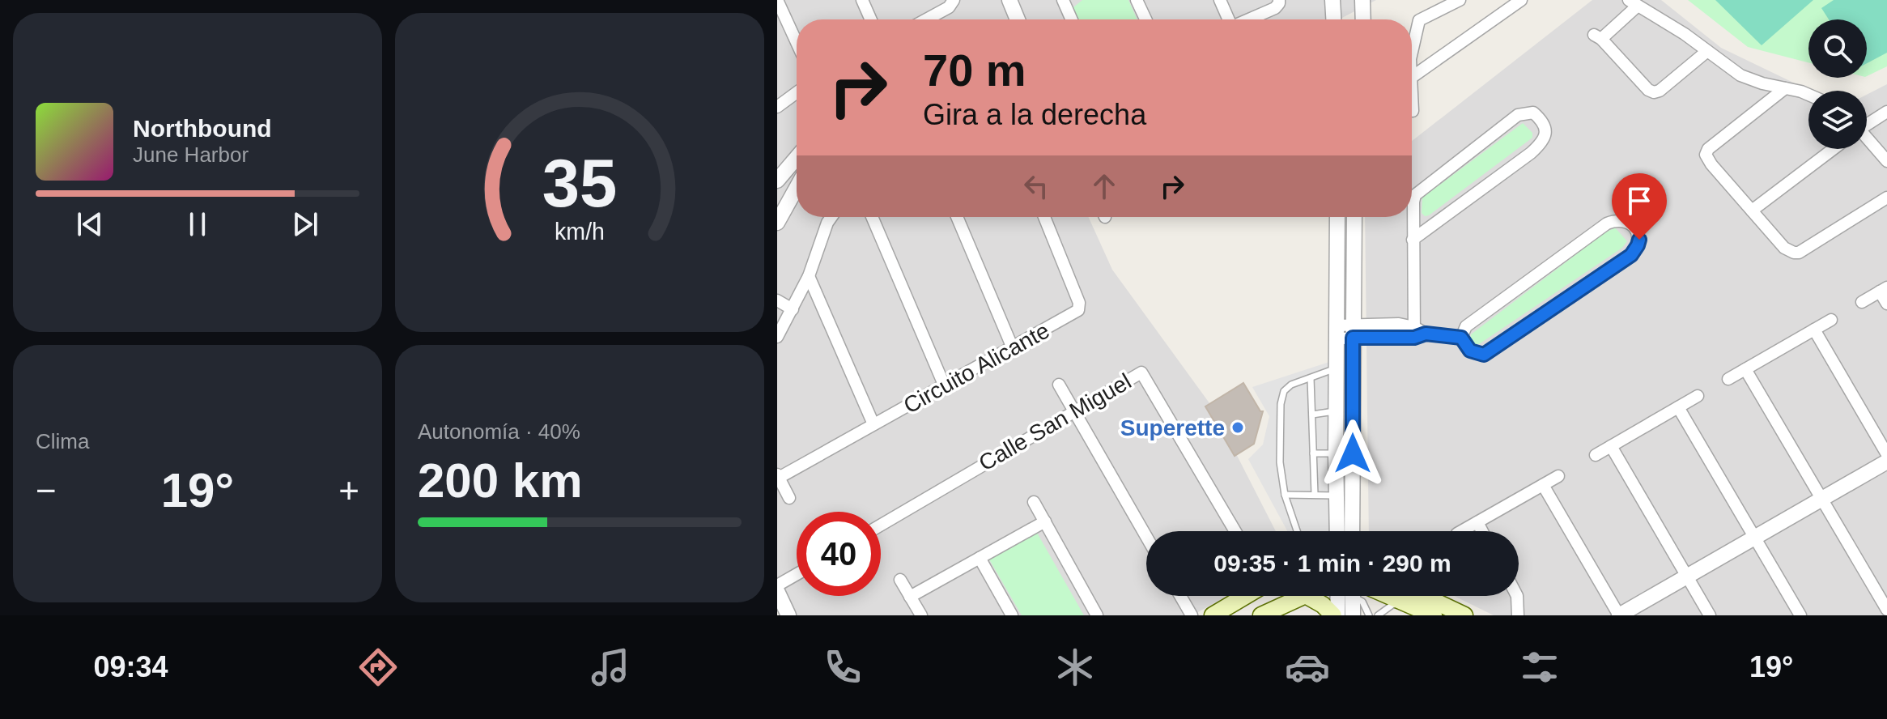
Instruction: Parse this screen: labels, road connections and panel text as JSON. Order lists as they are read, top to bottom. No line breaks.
{"streets":{"street":["Circuito Alicante","Calle San Miguel"]},"places":["Superette"],"page":{"turn":["70 m","Gira a la derecha"],"song":["Northbound","June Harbor"],"tile":["Clima",["Autonomía · 40%","200 km"]],"heat":["−","19°","+"],"limit":"40","trip":"09:35 · 1 min · 290 m","tabs":["09:34","19°"],"gauge":["35","km/h"]}}
